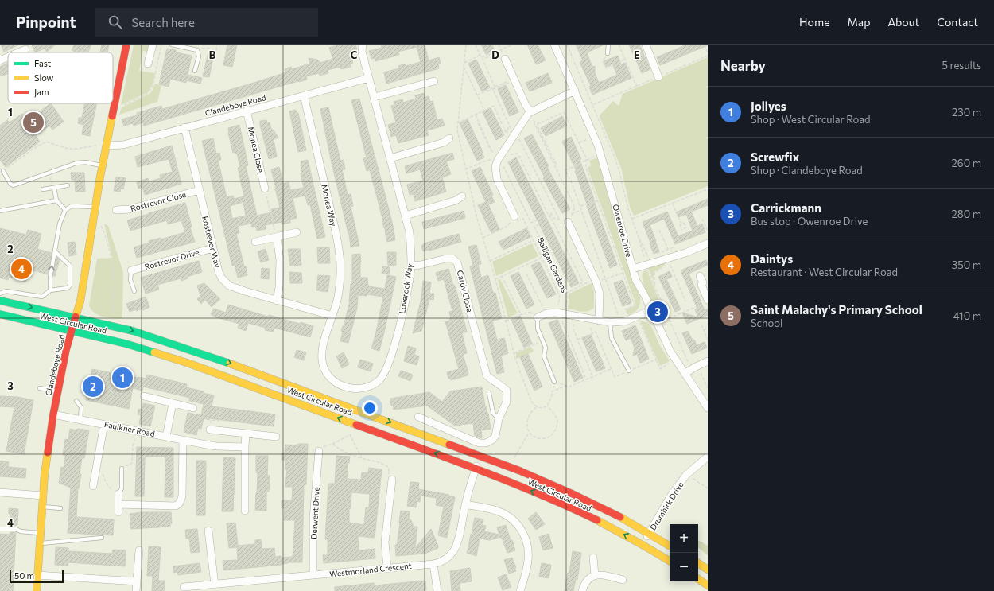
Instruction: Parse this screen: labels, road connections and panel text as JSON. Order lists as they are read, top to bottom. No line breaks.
{"streets":{"main road":["Clandeboye Road","West Circular Road"],"street":["Monea Close","Rostrevor Close","Monea Way","Owenroe Drive","Rostrevor Way","Rostrevor Drive","Loverock Way","Cardy Close","Faulkner Road","Drumhirk Drive","Derwent Drive","Westmorland Crescent"],"path":["Balligan Gardens"]},"crossings":[["Clandeboye Road","Monea Close"],["Clandeboye Road","Monea Way"],["Clandeboye Road","Rostrevor Way"],["Clandeboye Road","Loverock Way"],["Clandeboye Road","West Circular Road"],["Clandeboye Road","Faulkner Road"],["Rostrevor Close","Rostrevor Way"],["Monea Way","Rostrevor Way"],["Monea Way","Loverock Way"],["Rostrevor Way","Rostrevor Drive"],["Rostrevor Way","Loverock Way"],["Loverock Way","Cardy Close"],["West Circular Road","Drumhirk Drive"],["West Circular Road","Westmorland Crescent"],["Derwent Drive","Westmorland Crescent"]],"legend":["Fast","Slow","Jam"],"scale_bar":"50 m","page":{"header":"Pinpoint","search":"Search here","nav":["Home","Map","About","Contact"],"heading":["Nearby","5 results"],"list":[{"mark":"1","name":"Jollyes","note":"Shop · West Circular Road","value":"230 m"},{"mark":"2","name":"Screwfix","note":"Shop · Clandeboye Road","value":"260 m"},{"mark":"3","name":"Carrickmann","note":"Bus stop · Owenroe Drive","value":"280 m"},{"mark":"4","name":"Daintys","note":"Restaurant · West Circular Road","value":"350 m"},{"mark":"5","name":"Saint Malachy's Primary School","note":"School","value":"410 m"}],"pins":["5","4","3","1","2"],"map_buttons":["+","−"],"scale":"50 m"},"grid":{"columns":["B","C","D","E"],"rows":["1","2","3","4"]}}
